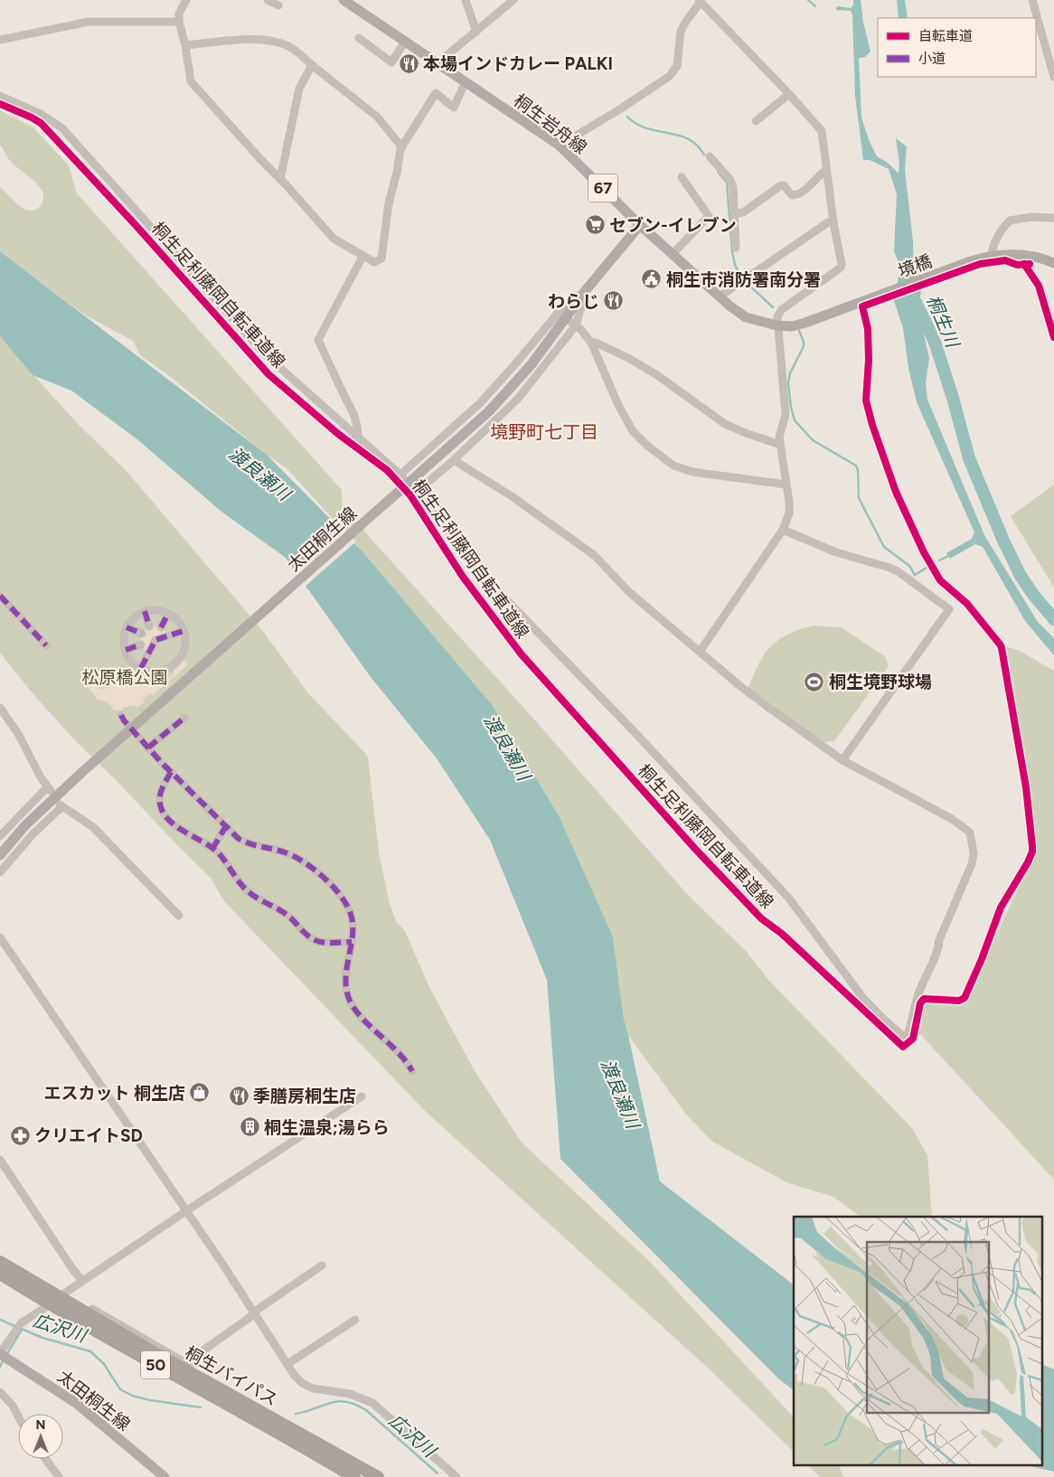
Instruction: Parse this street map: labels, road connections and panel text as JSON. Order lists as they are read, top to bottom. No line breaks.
{"streets":{"highway":["50","桐生バイパス"],"main road":["桐生岩舟線","67","境橋","太田桐生線"],"cycle path":["桐生足利藤岡自転車道線"]},"crossings":[["桐生岩舟線","境橋"],["桐生岩舟線","太田桐生線"],["67","境橋"],["50","桐生バイパス"]],"districts":["境野町七丁目"],"water":["桐生川","渡良瀬川","広沢川"],"parks":["松原橋公園"],"places":{"restaurant":["本場インドカレー PALKI","わらじ","季膳房桐生店"],"supermarket":["セブン-イレブン"],"public building":["桐生市消防署南分署"],"sports":["桐生境野球場"],"shop":["エスカット 桐生店"],"building":["桐生温泉;湯らら"],"pharmacy":["クリエイトSD"]},"legend":["自転車道","小道"],"north":"top"}
